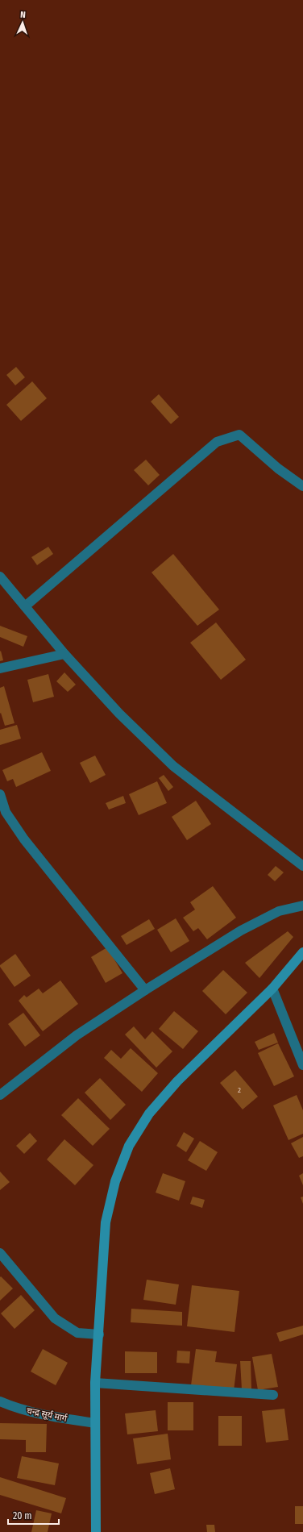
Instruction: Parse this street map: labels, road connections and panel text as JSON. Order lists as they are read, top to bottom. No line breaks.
{"streets":{"street":["चन्द्र सूर्य मार्ग"]},"house_numbers":["2"],"scale_bar":"20 m","north":"top"}
